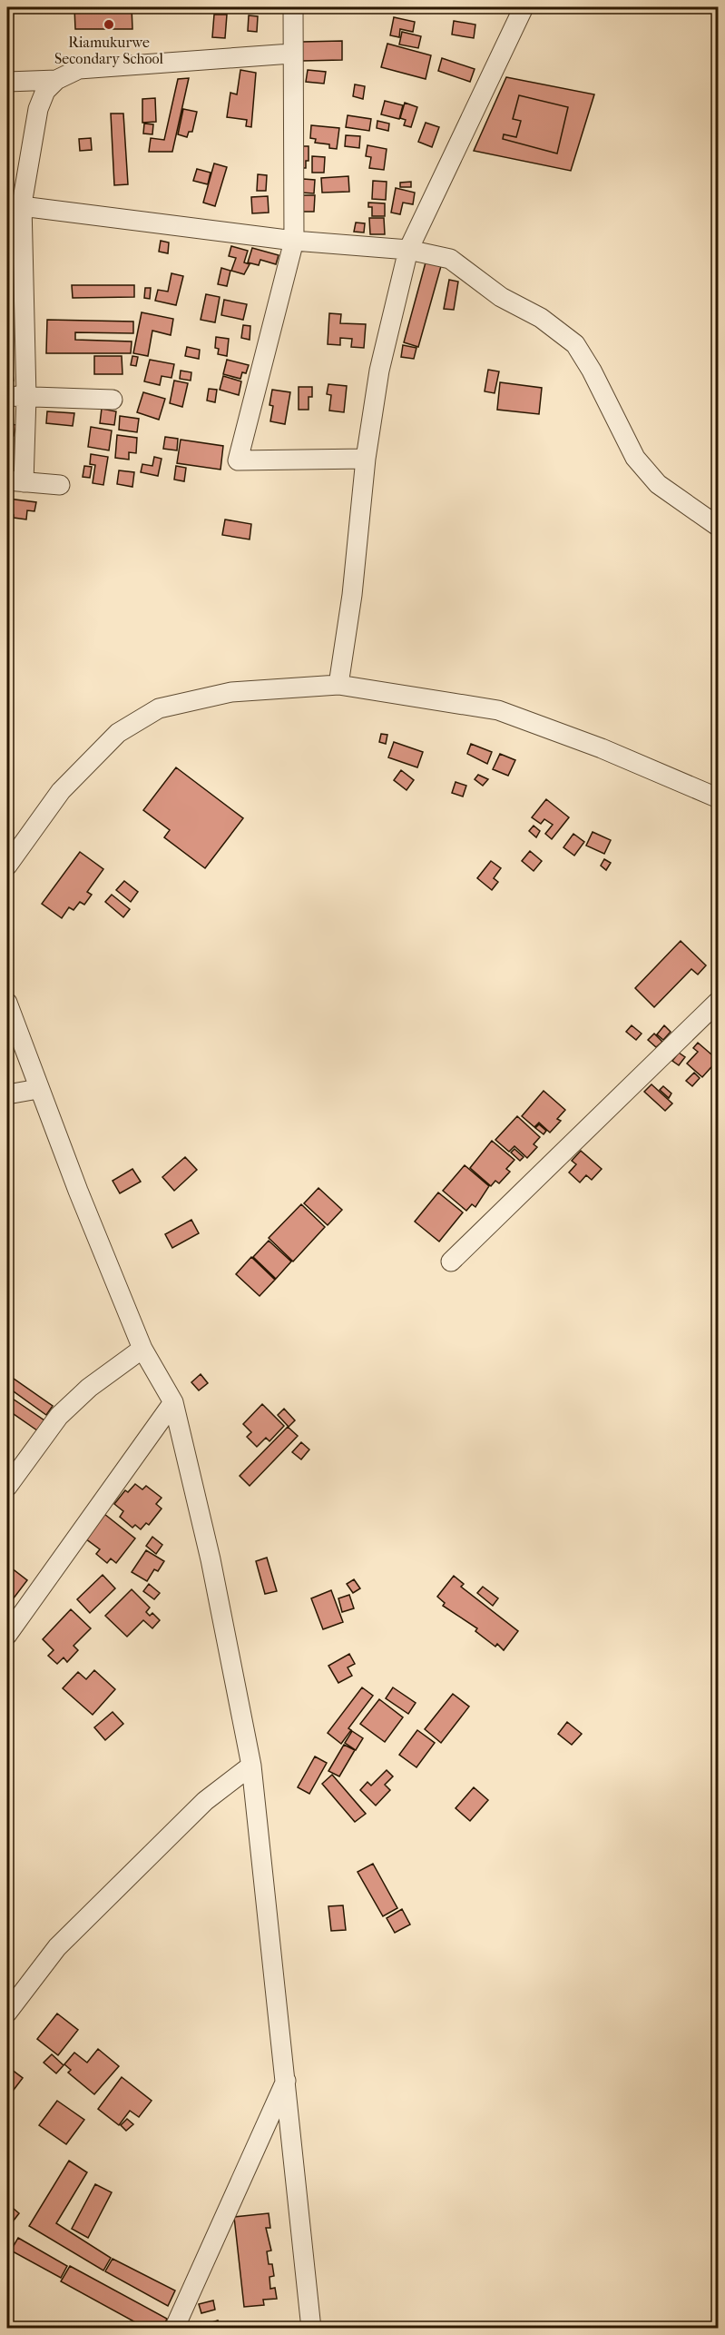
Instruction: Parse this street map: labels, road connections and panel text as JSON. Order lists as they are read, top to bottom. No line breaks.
{"places":["Riamukurwe Secondary School"]}
